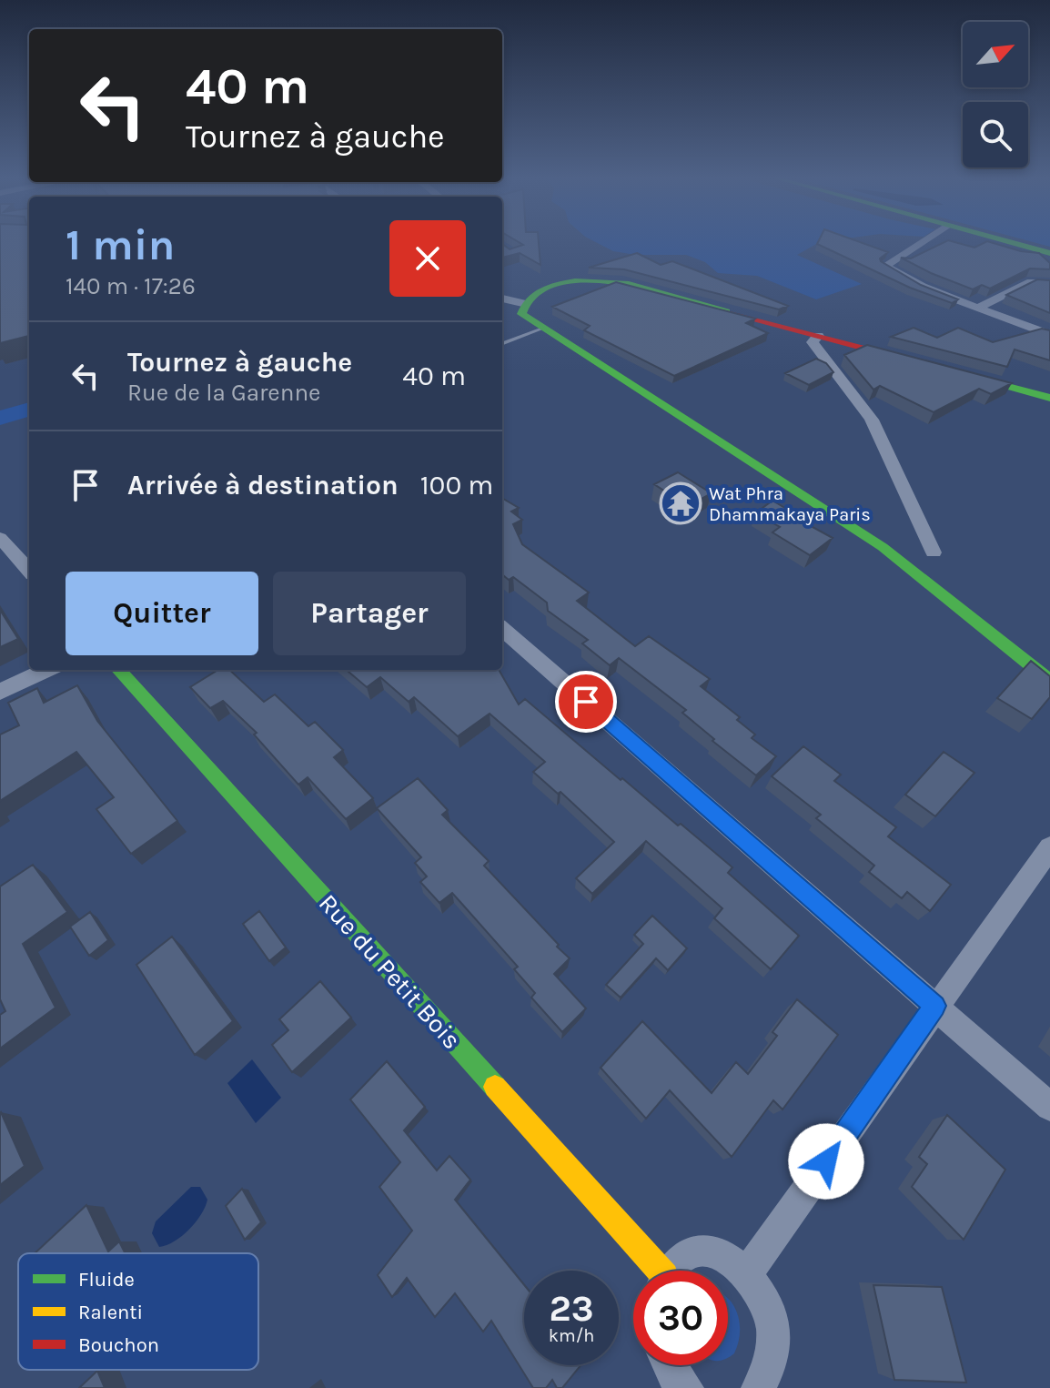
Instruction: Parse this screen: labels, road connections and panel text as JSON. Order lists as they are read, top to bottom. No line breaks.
{"streets":{"street":["Rue du Petit Bois"]},"places":{"temple":["Wat Phra Dhammakaya Paris"]},"legend":["Fluide","Ralenti","Bouchon"],"north":"top right","page":{"turn":["40 m","Tournez à gauche"],"heading":["1 min","140 m · 17:26"],"list":[{"name":"Tournez à gauche","note":"Rue de la Garenne","value":"40 m"},{"name":"Arrivée à destination","value":"100 m"}],"buttons":["Quitter","Partager"],"speed":"23 km/h","limit":"30"}}
